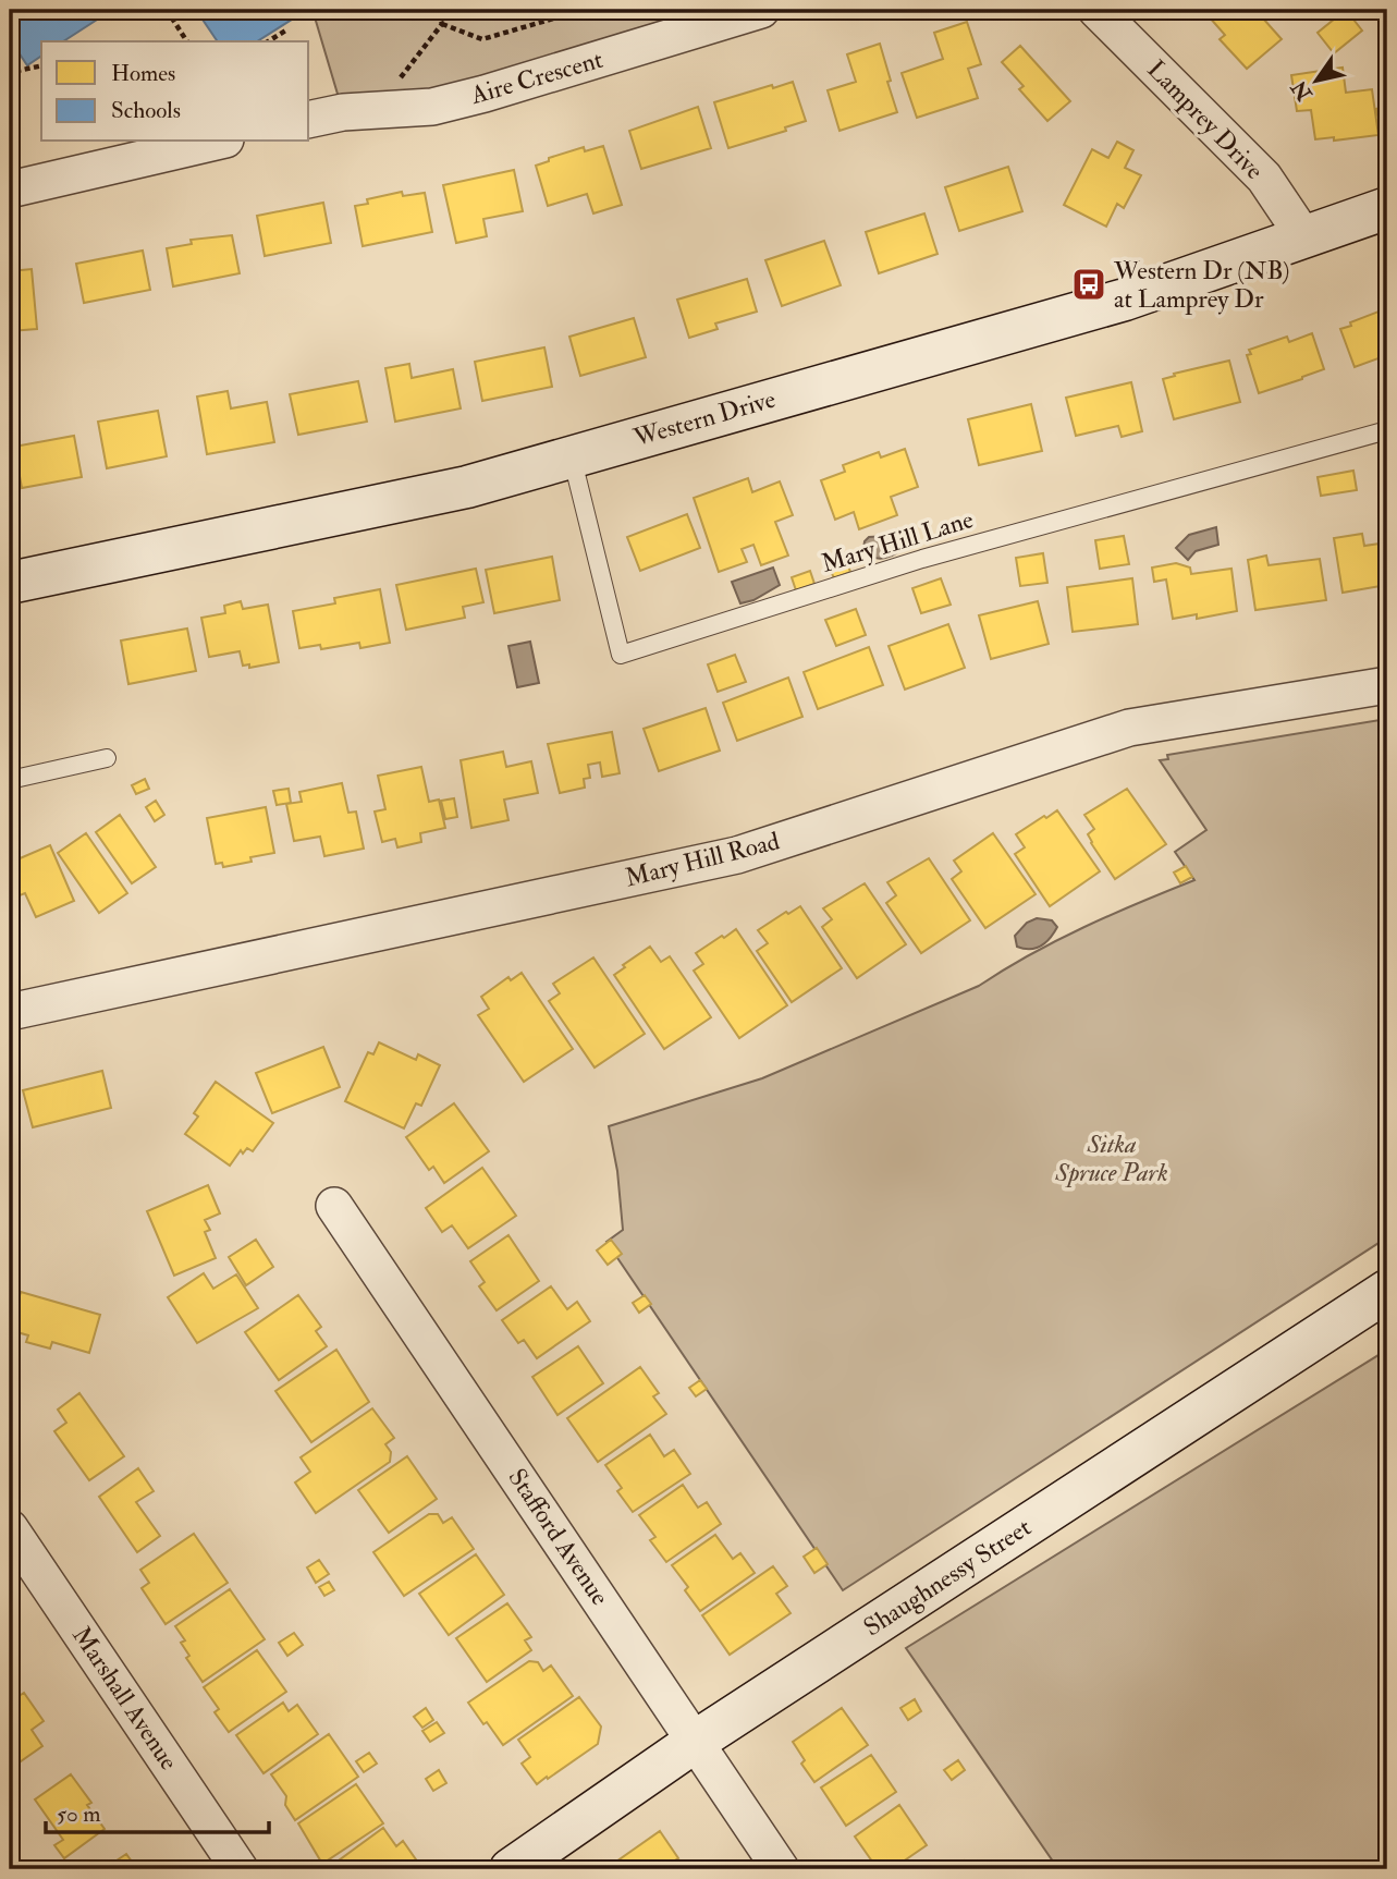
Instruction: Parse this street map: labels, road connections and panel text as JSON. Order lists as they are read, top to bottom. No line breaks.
{"streets":{"street":["Aire Crescent","Lamprey Drive","Western Drive","Mary Hill Road","Stafford Avenue","Shaughnessy Street","Marshall Avenue"],"lane":["Mary Hill Lane"]},"crossings":[["Lamprey Drive","Western Drive"],["Western Drive","Mary Hill Lane"],["Stafford Avenue","Shaughnessy Street"]],"parks":["Sitka Spruce Park"],"places":{"bus stop":["Western Dr (NB) at Lamprey Dr"]},"legend":["Homes","Schools"],"scale_bar":"50 m","north":"bottom left"}
